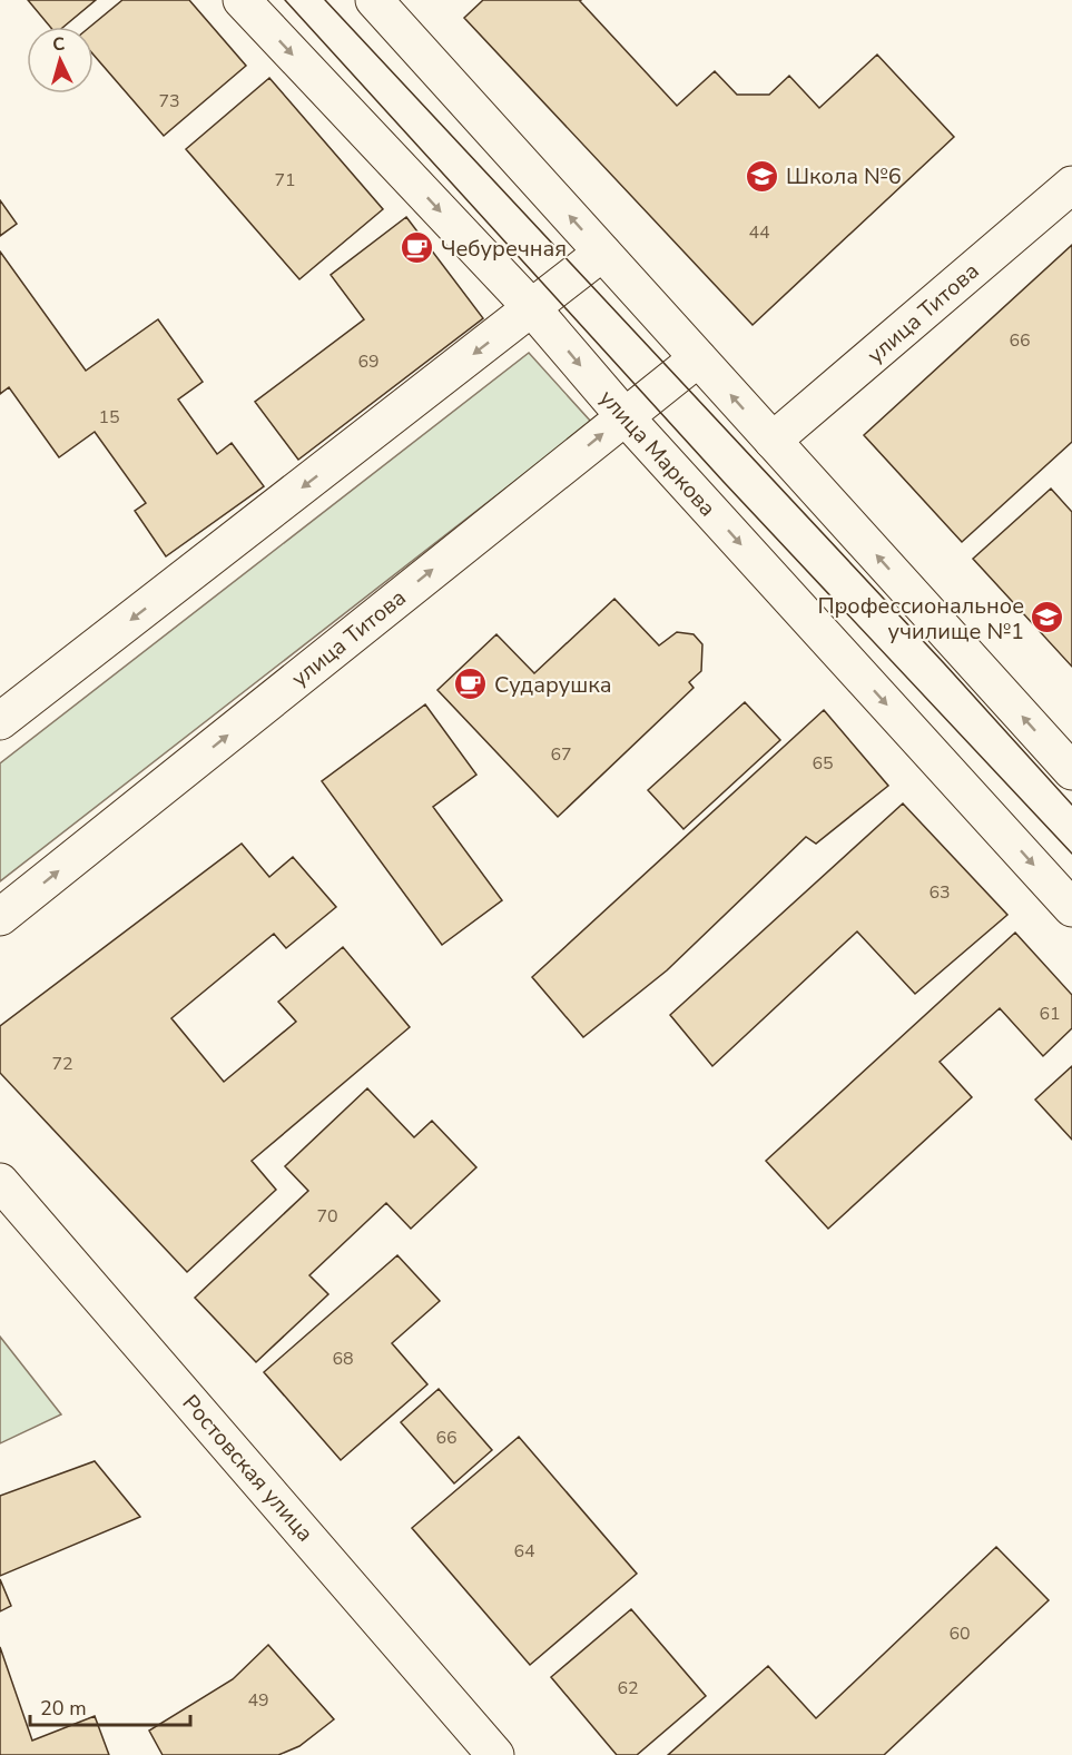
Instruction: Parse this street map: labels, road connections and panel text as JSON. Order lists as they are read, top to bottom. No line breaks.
{"streets":{"street":["улица Титова","улица Маркова","Ростовская улица"]},"crossings":[["улица Титова","улица Маркова"]],"places":{"school or university":["Школа №6","Профессиональное училище №1"],"cafe":["Чебуречная","Сударушка"]},"house_numbers":["73","71","44","66","69","15","67","65","63","61","72","70","68","66","64","60","62","49"],"scale_bar":"20 m","north":"top"}
